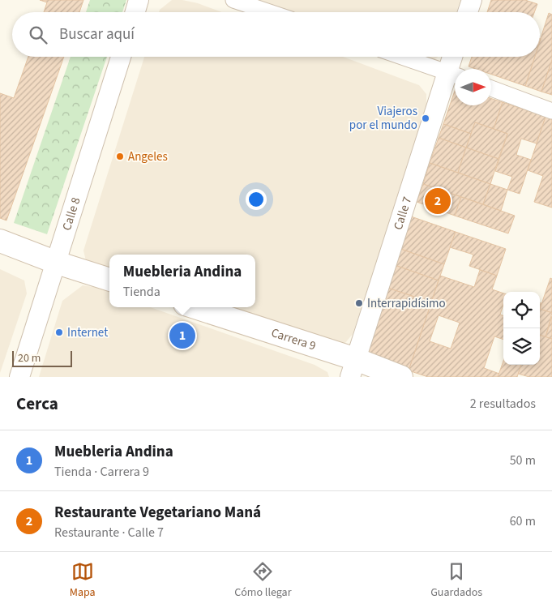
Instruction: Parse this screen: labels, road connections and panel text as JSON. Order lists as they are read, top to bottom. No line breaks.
{"streets":{"main road":["Carrera 9"],"street":["Calle 8","Calle 7"]},"crossings":[["Calle 7","Carrera 9"]],"places":["Viajeros por el mundo","Angeles","Interrapidísimo","Internet"],"scale_bar":"20 m","north":"right","page":{"search":"Buscar aquí","pins":["2","1"],"popup":["Muebleria Andina","Tienda"],"scale":"20 m","heading":["Cerca","2 resultados"],"list":[{"mark":"1","name":"Muebleria Andina","note":"Tienda · Carrera 9","value":"50 m"},{"mark":"2","name":"Restaurante Vegetariano Maná","note":"Restaurante · Calle 7","value":"60 m"}],"nav":["Mapa","Cómo llegar","Guardados"]}}
